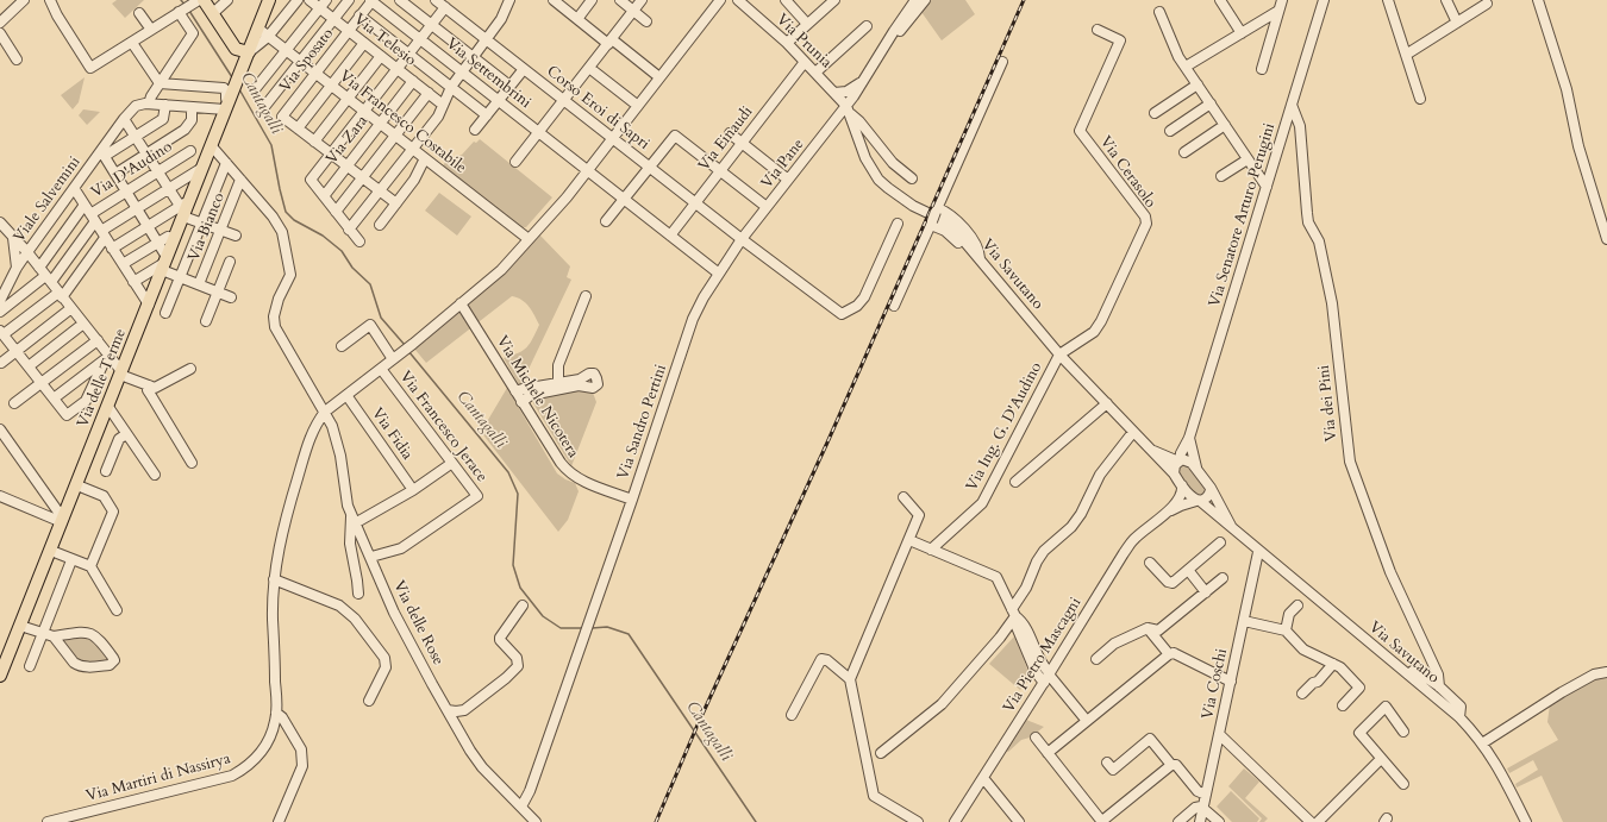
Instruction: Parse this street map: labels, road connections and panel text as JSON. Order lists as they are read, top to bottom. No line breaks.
{"streets":{"main road":["Via delle Terme"],"street":["Via Telesio","Via Prunia","Via Sposato","Via Settembrini","Corso Eroi di Sapri","Via Francesco Costabile","Via Einaudi","Via Zara","Via Pane","Via D'Audino","Via Cerasolo","Viale Salvemini","Via Senatore Arturo Perugini","Via Bianco","Via Savutano","Via Michele Nicotera","Via dei Pini","Via Sandro Pertini","Via Francesco Jerace","Via Ing. G. D'Audino","Via Fidia","Via delle Rose","Via Pietro Mascagni","Via Coschi","Via Martiri di Nassirya"]},"crossings":[["Via Telesio","Via Sposato"],["Via Telesio","Via Zara"],["Via Prunia","Via Einaudi"],["Via Prunia","Via Pane"],["Via Prunia","Via Savutano"],["Via Sposato","Via Settembrini"],["Via Sposato","Via Francesco Costabile"],["Via Settembrini","Via Einaudi"],["Via Settembrini","Via Sandro Pertini"],["Corso Eroi di Sapri","Via Einaudi"],["Corso Eroi di Sapri","Via Pane"],["Corso Eroi di Sapri","Via Sandro Pertini"],["Via Francesco Costabile","Via Zara"],["Via Pane","Via Savutano"],["Via Pane","Via Sandro Pertini"],["Via Cerasolo","Via Savutano"],["Via Cerasolo","Via Ing. G. D'Audino"],["Via Senatore Arturo Perugini","Via Savutano"],["Via Senatore Arturo Perugini","Via dei Pini"],["Via Bianco","Via delle Rose"],["Via Savutano","Via Ing. G. D'Audino"],["Via Savutano","Via Coschi"],["Via delle Terme","Via delle Rose"],["Via Michele Nicotera","Via Sandro Pertini"],["Via Sandro Pertini","Via delle Rose"],["Via Francesco Jerace","Via delle Rose"],["Via delle Rose","Via Martiri di Nassirya"]],"water":["Cantagalli"]}
